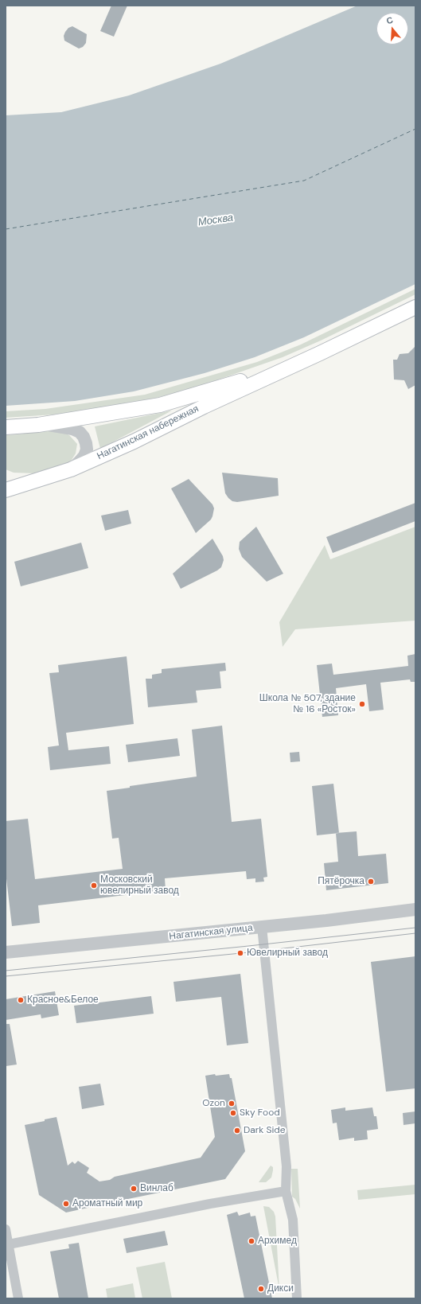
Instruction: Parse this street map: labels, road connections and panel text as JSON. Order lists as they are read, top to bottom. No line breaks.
{"streets":{"main road":["Нагатинская набережная"],"street":["Нагатинская улица"]},"water":["Москва"],"places":["Школа № 507, здание № 16 «Росток»","Пятёрочка","Московский ювелирный завод","Ювелирный завод","Красное&Белое","Ozon","Sky Food","Dark Side","Винлаб","Ароматный мир","Архимед","Дикси"],"north":"top"}
